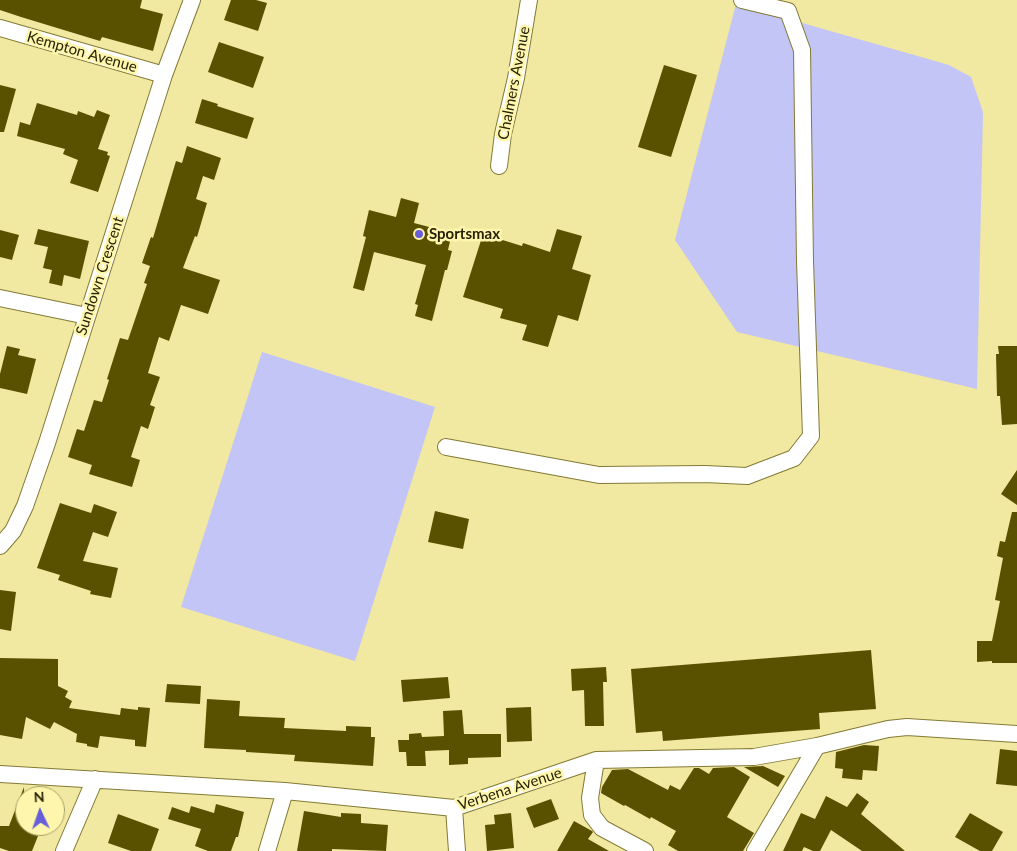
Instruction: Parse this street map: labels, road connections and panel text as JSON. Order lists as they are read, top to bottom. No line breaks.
{"streets":{"street":["Kempton Avenue","Chalmers Avenue","Sundown Crescent","Verbena Avenue"]},"crossings":[["Kempton Avenue","Sundown Crescent"]],"places":["Sportsmax"],"north":"top"}
